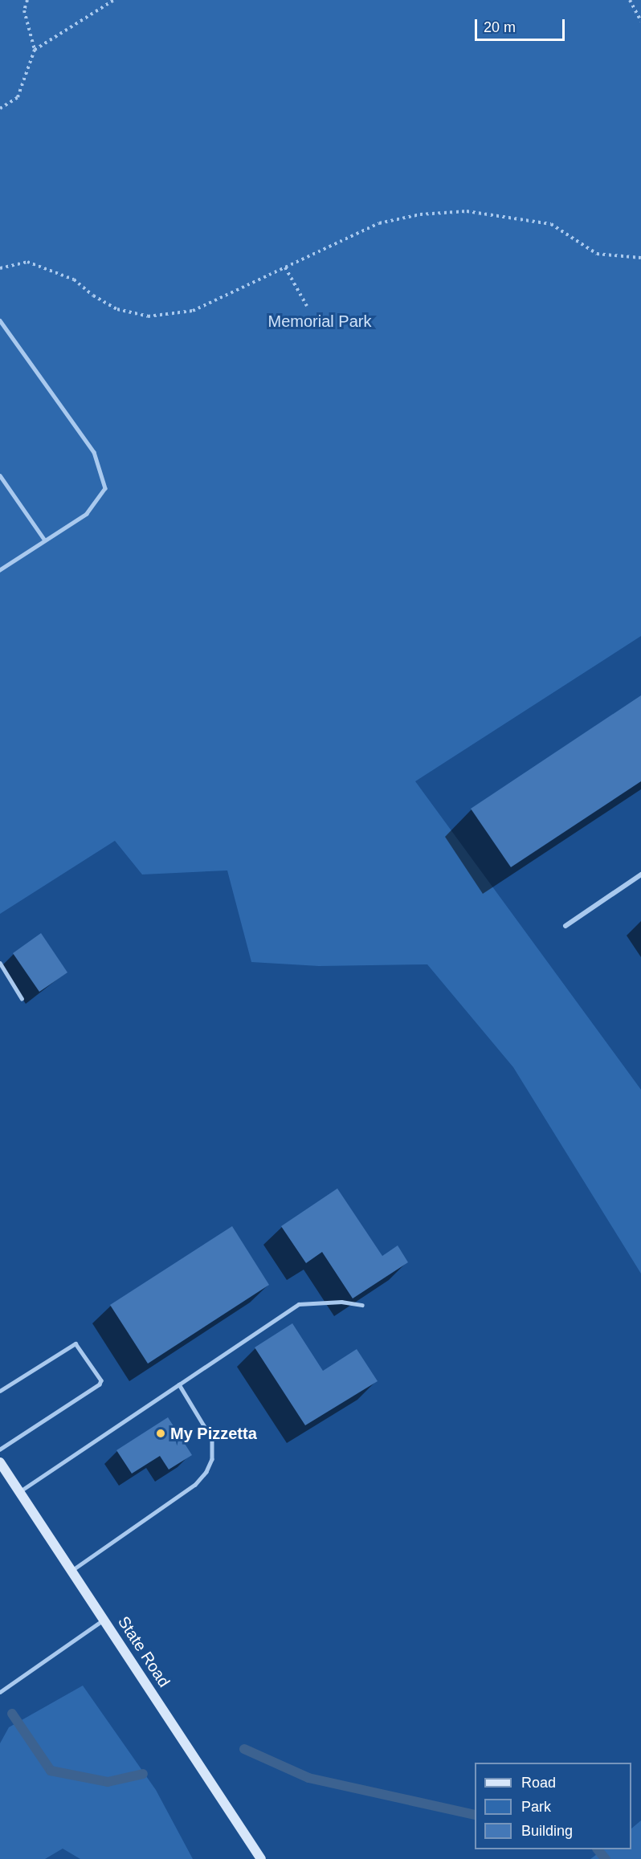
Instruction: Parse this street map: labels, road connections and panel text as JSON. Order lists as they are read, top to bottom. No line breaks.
{"streets":{"main road":["State Road"]},"parks":["Memorial Park"],"places":["My Pizzetta"],"legend":["Road","Park","Building"],"scale_bar":"20 m"}
